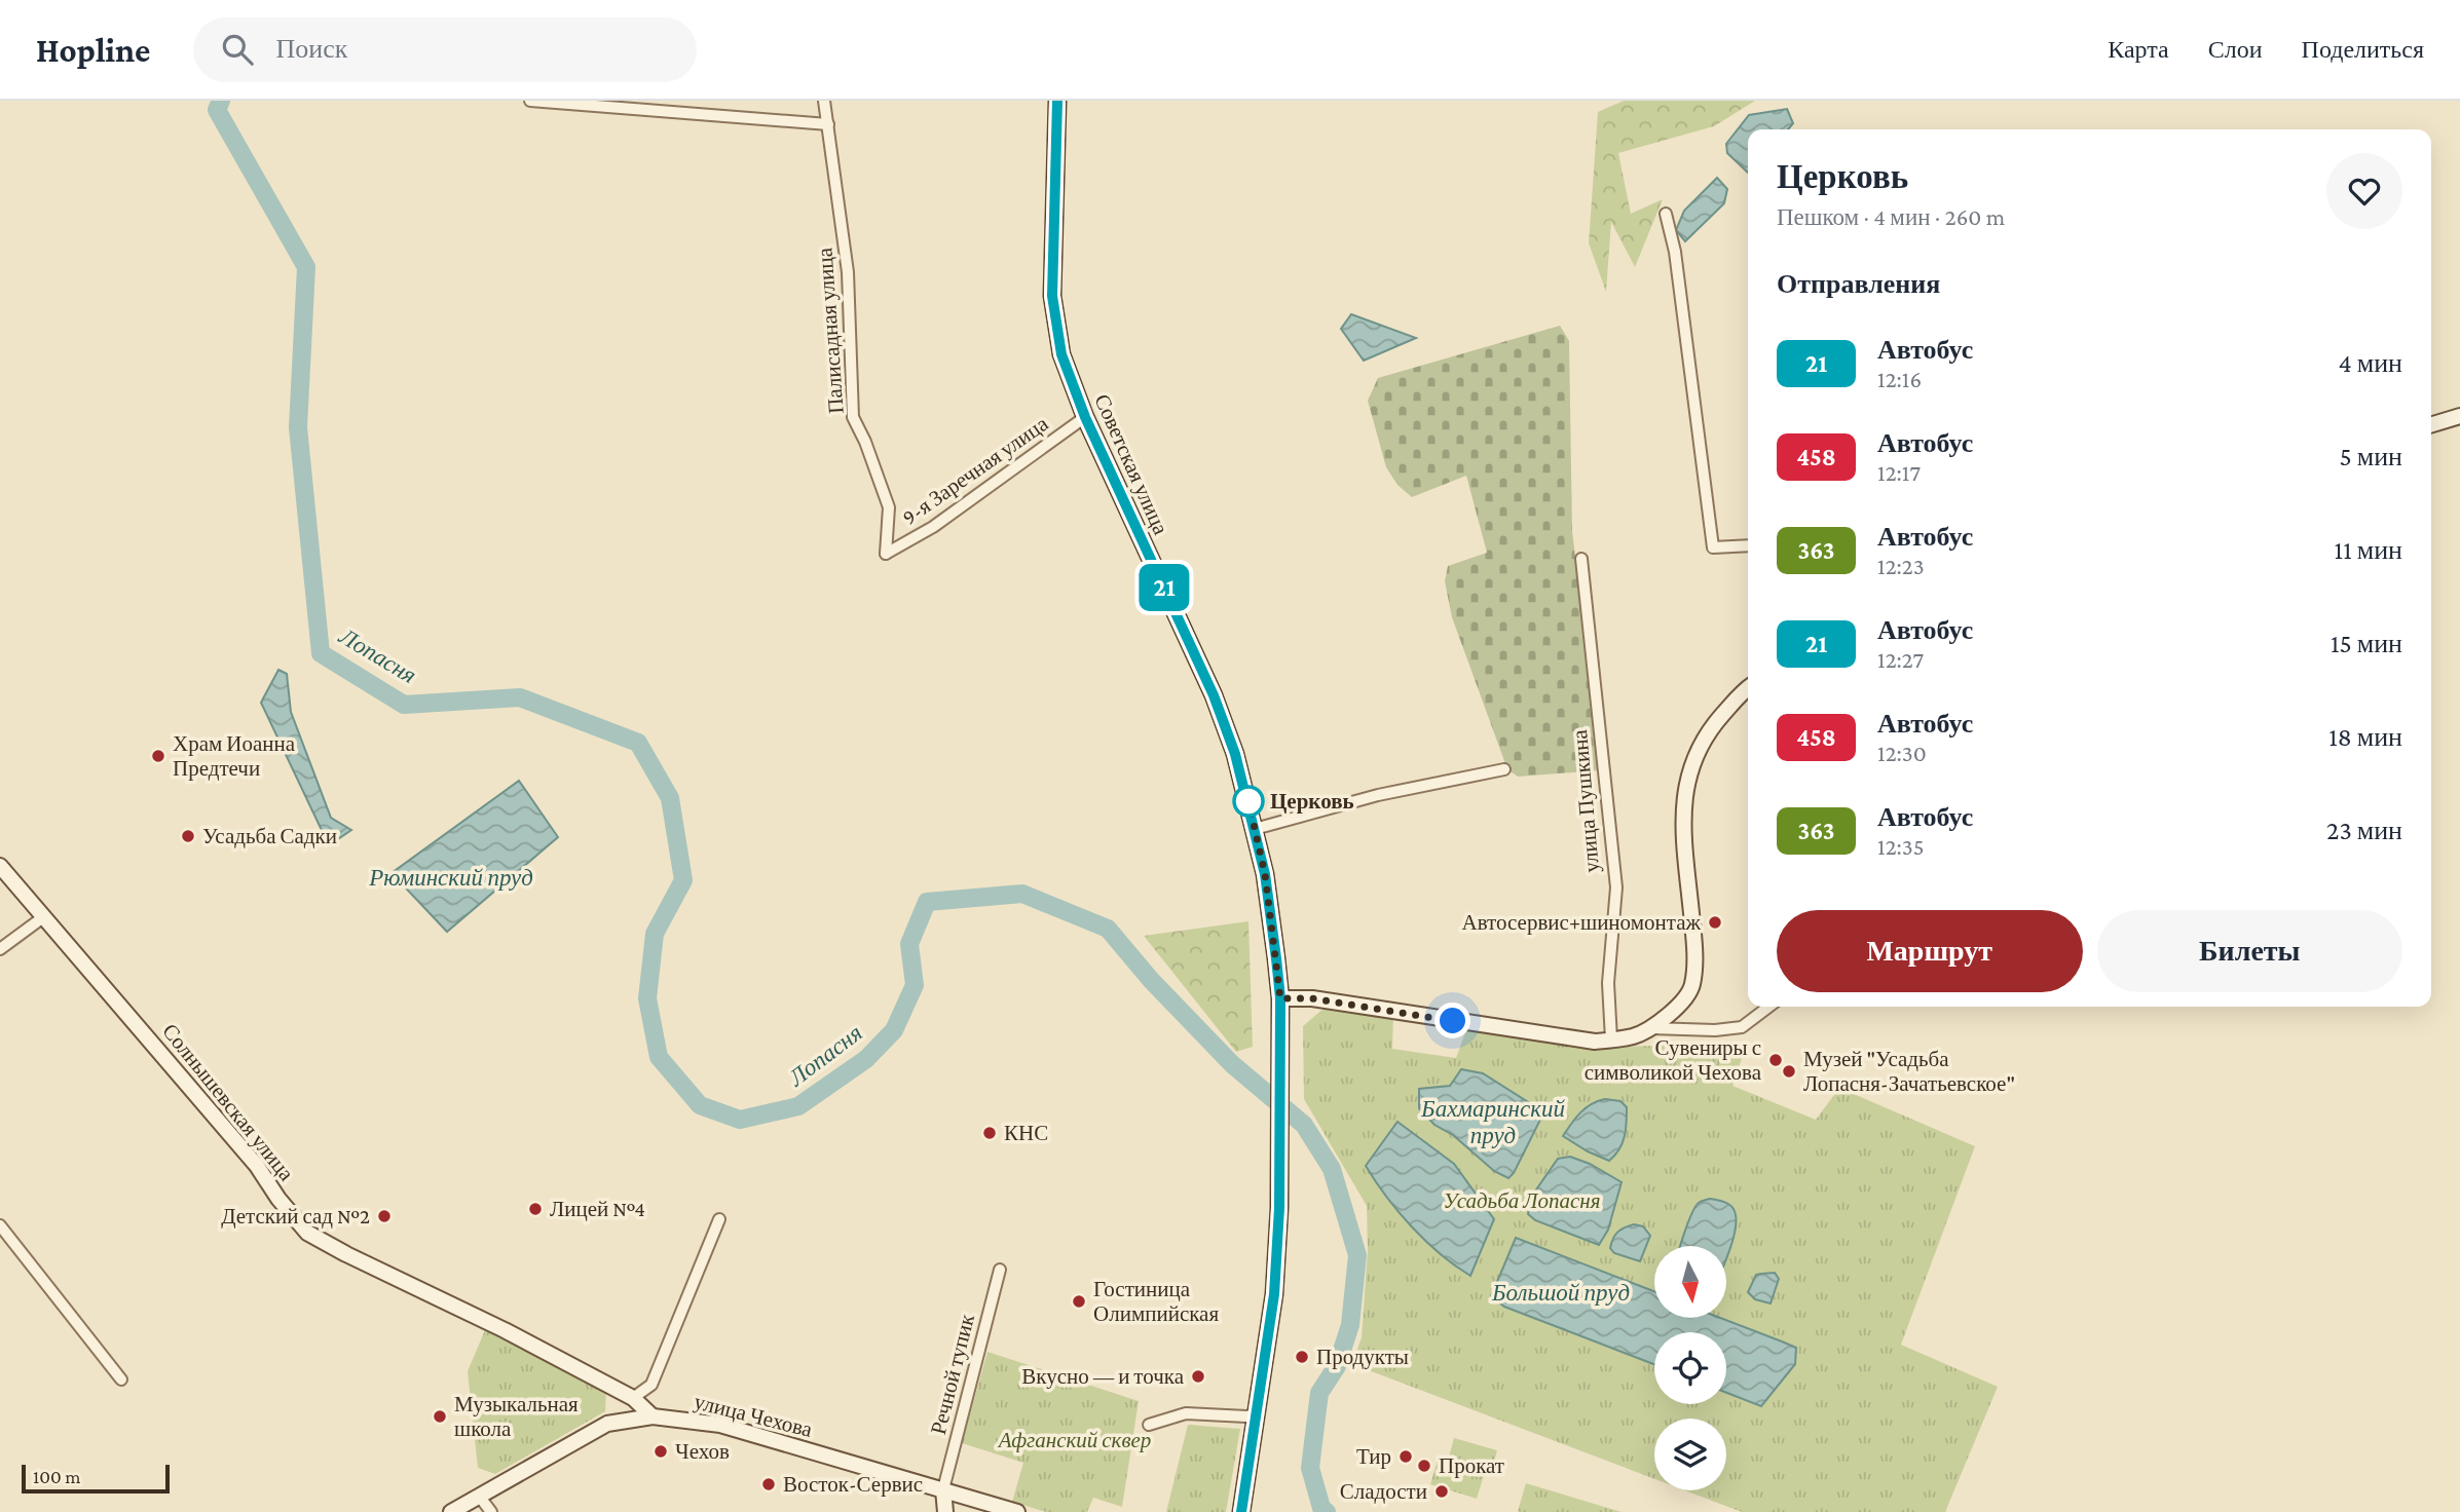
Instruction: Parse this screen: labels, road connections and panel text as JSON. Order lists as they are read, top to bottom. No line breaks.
{"streets":{"main road":["Советская улица","Солнышевская улица","улица Чехова"],"street":["Палисадная улица","9-я Заречная улица","улица Пушкина","Речной тупик"]},"crossings":[["Палисадная улица","9-я Заречная улица"],["Советская улица","9-я Заречная улица"],["Солнышевская улица","улица Чехова"],["Речной тупик","улица Чехова"]],"water":["Лопасня","Рюминский пруд","Бахмаринский пруд","Большой пруд"],"parks":["Усадьба Лопасня","Афганский сквер"],"places":["Храм Иоанна Предтечи","Церковь","Усадьба Садки","Автосервис+шиномонтаж","Сувениры с символикой Чехова","Музей \"Усадьба Лопасня-Зачатьевское\"","КНС","Лицей №4","Детский сад №2","Гостиница Олимпийская","Продукты","Вкусно — и точка","Музыкальная школа","Чехов","Тир","Прокат","Восток-Сервис","Сладости"],"lines":["bus line 21"],"scale_bar":"100 m","north":"bottom","page":{"header":"Hopline","search":"Поиск","nav":["Карта","Слои","Поделиться"],"on_map":"21","heading":[["Церковь","Пешком · 4 мин · 260 m"],"Отправления"],"list":[{"mark":"21","name":"Автобус","note":"12:16","value":"4 мин"},{"mark":"458","name":"Автобус","note":"12:17","value":"5 мин"},{"mark":"363","name":"Автобус","note":"12:23","value":"11 мин"},{"mark":"21","name":"Автобус","note":"12:27","value":"15 мин"},{"mark":"458","name":"Автобус","note":"12:30","value":"18 мин"},{"mark":"363","name":"Автобус","note":"12:35","value":"23 мин"}],"buttons":["Маршрут","Билеты"],"scale":"100 m"}}
